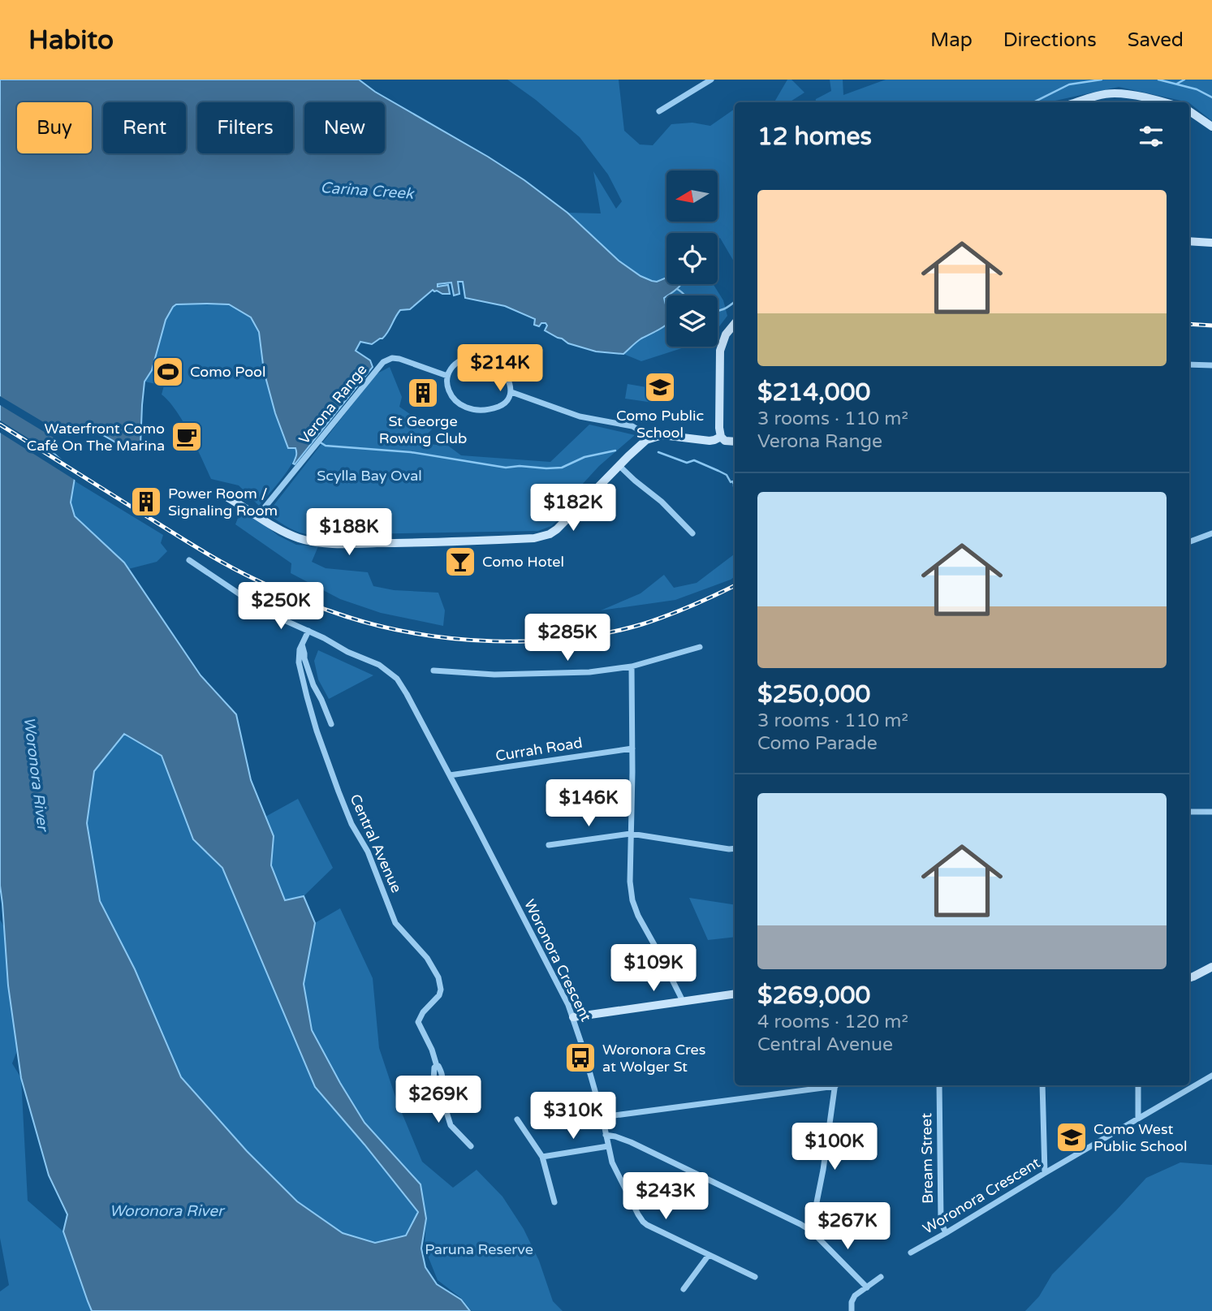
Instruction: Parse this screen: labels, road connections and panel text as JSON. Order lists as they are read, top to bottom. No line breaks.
{"streets":{"street":["Verona Range","Currah Road","Central Avenue","Woronora Crescent","Bream Street"]},"crossings":[["Currah Road","Woronora Crescent"],["Central Avenue","Woronora Crescent"],["Woronora Crescent","Bream Street"]],"water":["Carina Creek","Woronora River"],"parks":["Scylla Bay Oval","Paruna Reserve"],"places":{"sports":["Como Pool"],"school or university":["Como Public School","Como West Public School"],"building":["St George Rowing Club","Power Room / Signaling Room"],"cafe":["Waterfront Como Café On The Marina"],"bar":["Como Hotel"],"bus stop":["Woronora Cres at Wolger St"]},"north":"left","page":{"header":"Habito","nav":["Map","Directions","Saved"],"chip":["Buy","Rent","Filters","New"],"heading":"12 homes","list":[{"name":"$214,000","note":"3 rooms · 110 m² · Verona Range"},{"name":"$250,000","note":"3 rooms · 110 m² · Como Parade"},{"name":"$269,000","note":"4 rooms · 120 m² · Central Avenue"}],"price":["$214K","$182K","$188K","$250K","$285K","$146K","$109K","$269K","$310K","$100K","$243K","$267K"]}}
